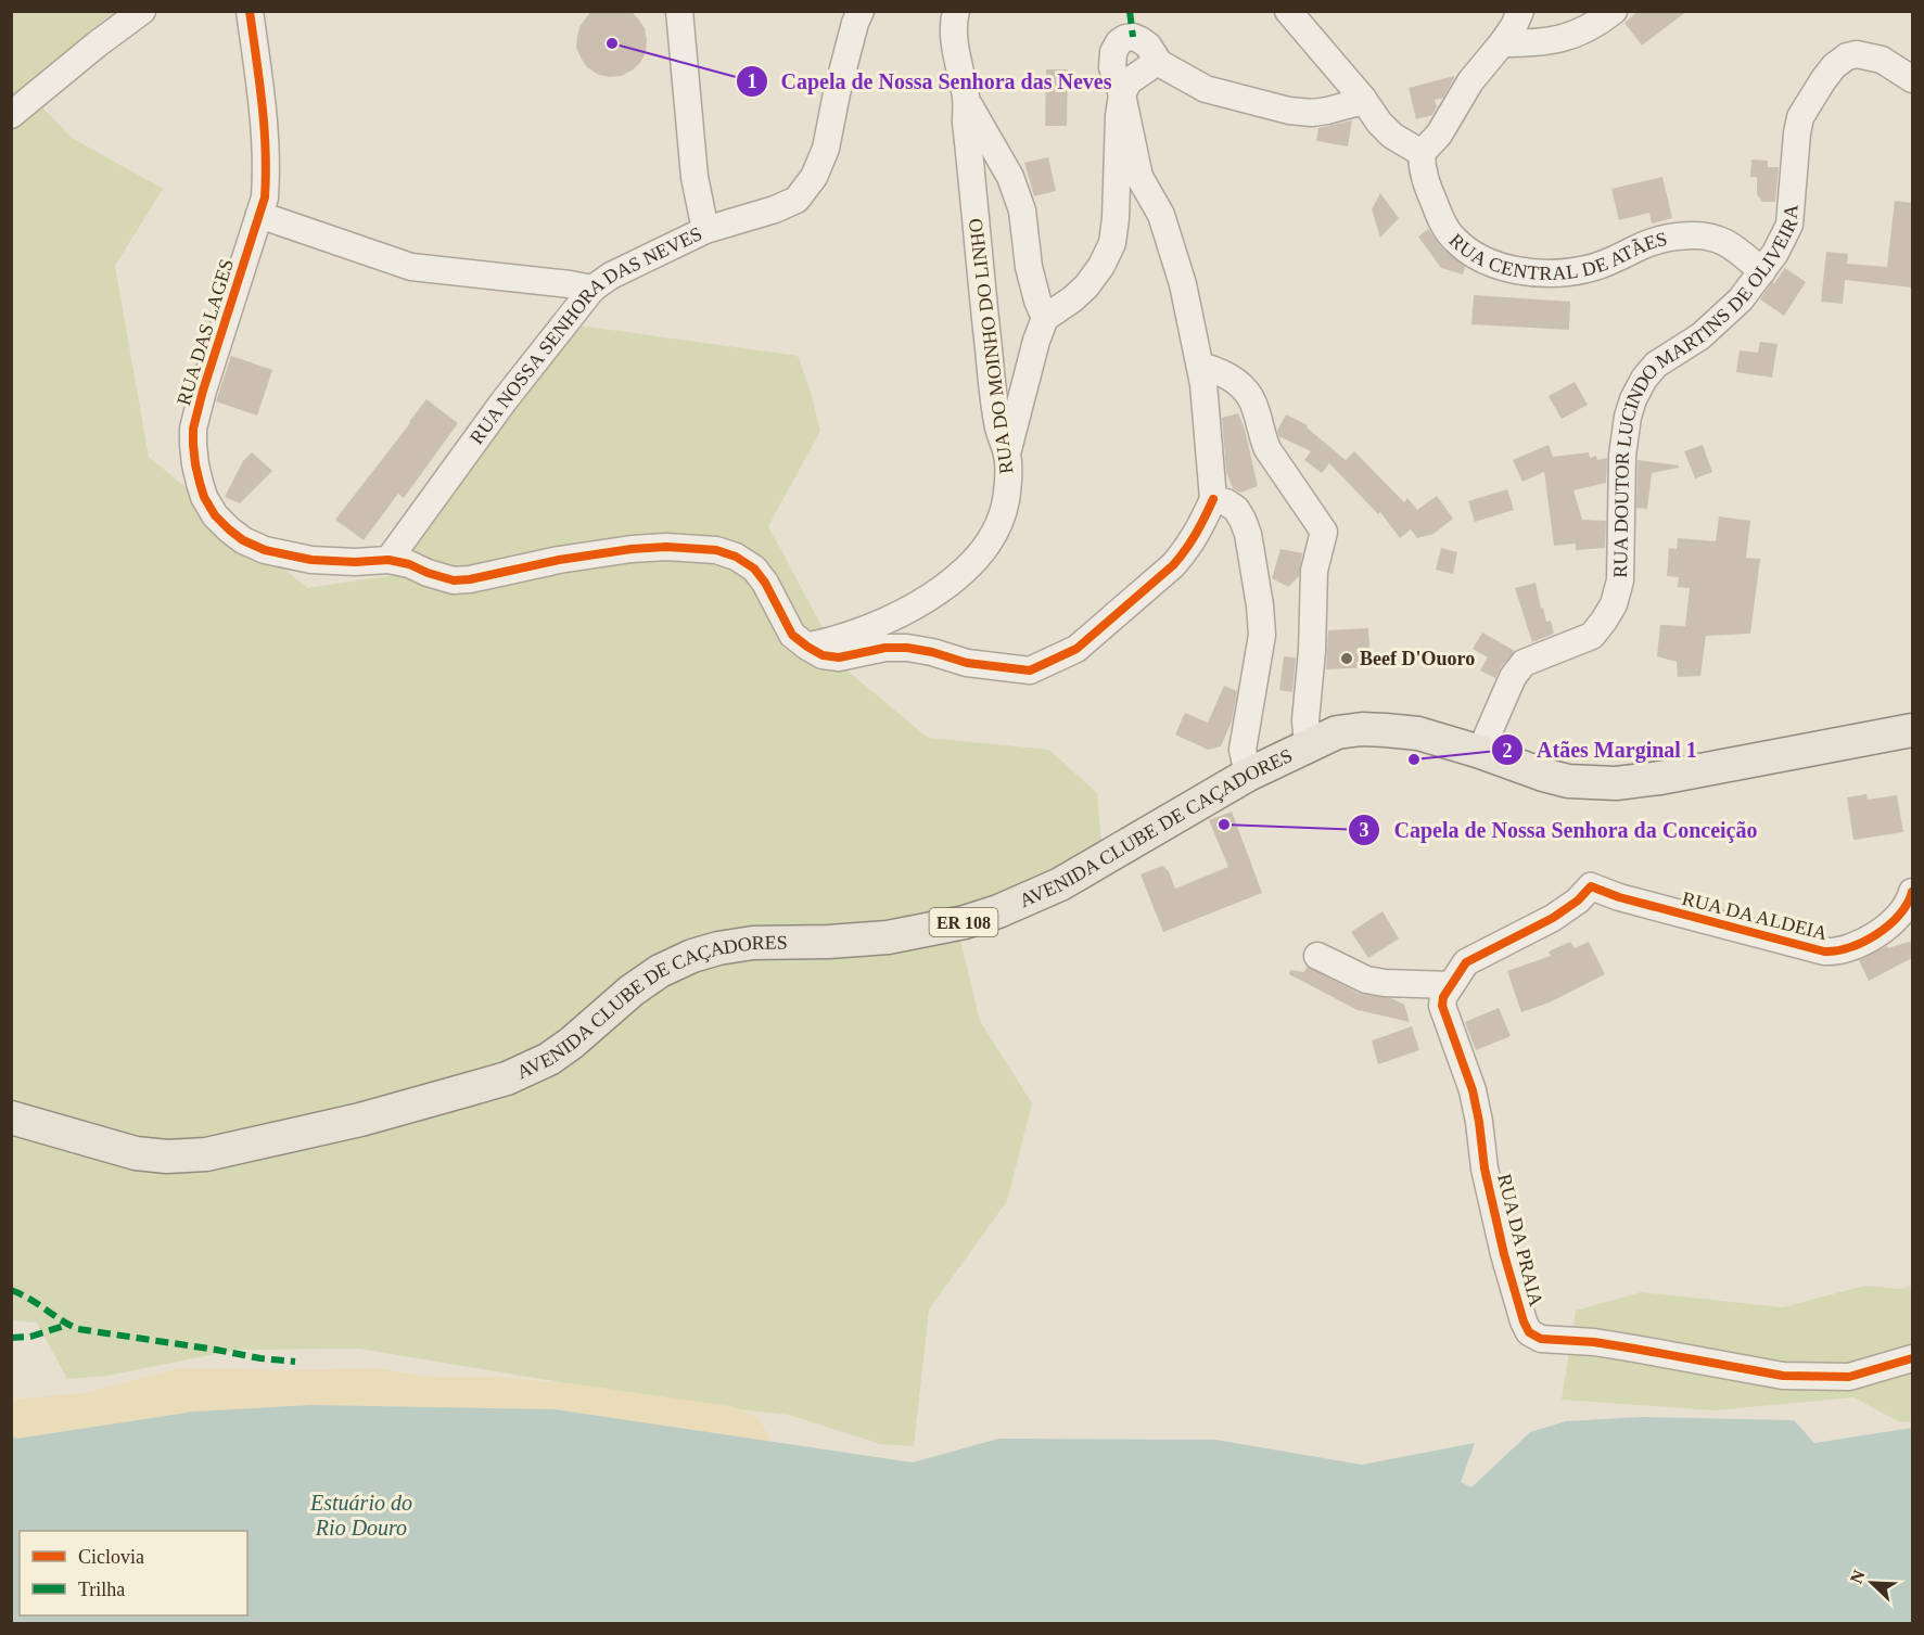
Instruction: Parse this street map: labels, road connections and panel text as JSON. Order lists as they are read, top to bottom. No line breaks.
{"streets":{"main road":["AVENIDA CLUBE DE CAÇADORES","ER 108"],"street":["RUA CENTRAL DE ATÃES","RUA DAS LAGES","RUA NOSSA SENHORA DAS NEVES","RUA DO MOINHO DO LINHO","RUA DOUTOR LUCINDO MARTINS DE OLIVEIRA","RUA DA ALDEIA","RUA DA PRAIA"]},"crossings":[["RUA CENTRAL DE ATÃES","RUA DOUTOR LUCINDO MARTINS DE OLIVEIRA"],["RUA DAS LAGES","RUA NOSSA SENHORA DAS NEVES"],["RUA DOUTOR LUCINDO MARTINS DE OLIVEIRA","AVENIDA CLUBE DE CAÇADORES"],["RUA DA ALDEIA","RUA DA PRAIA"]],"water":["Estuário do Rio Douro"],"places":["Capela de Nossa Senhora das Neves","Beef D'Ouoro","Atães Marginal 1","Capela de Nossa Senhora da Conceição"],"legend":["Ciclovia","Trilha"],"north":"top left"}
